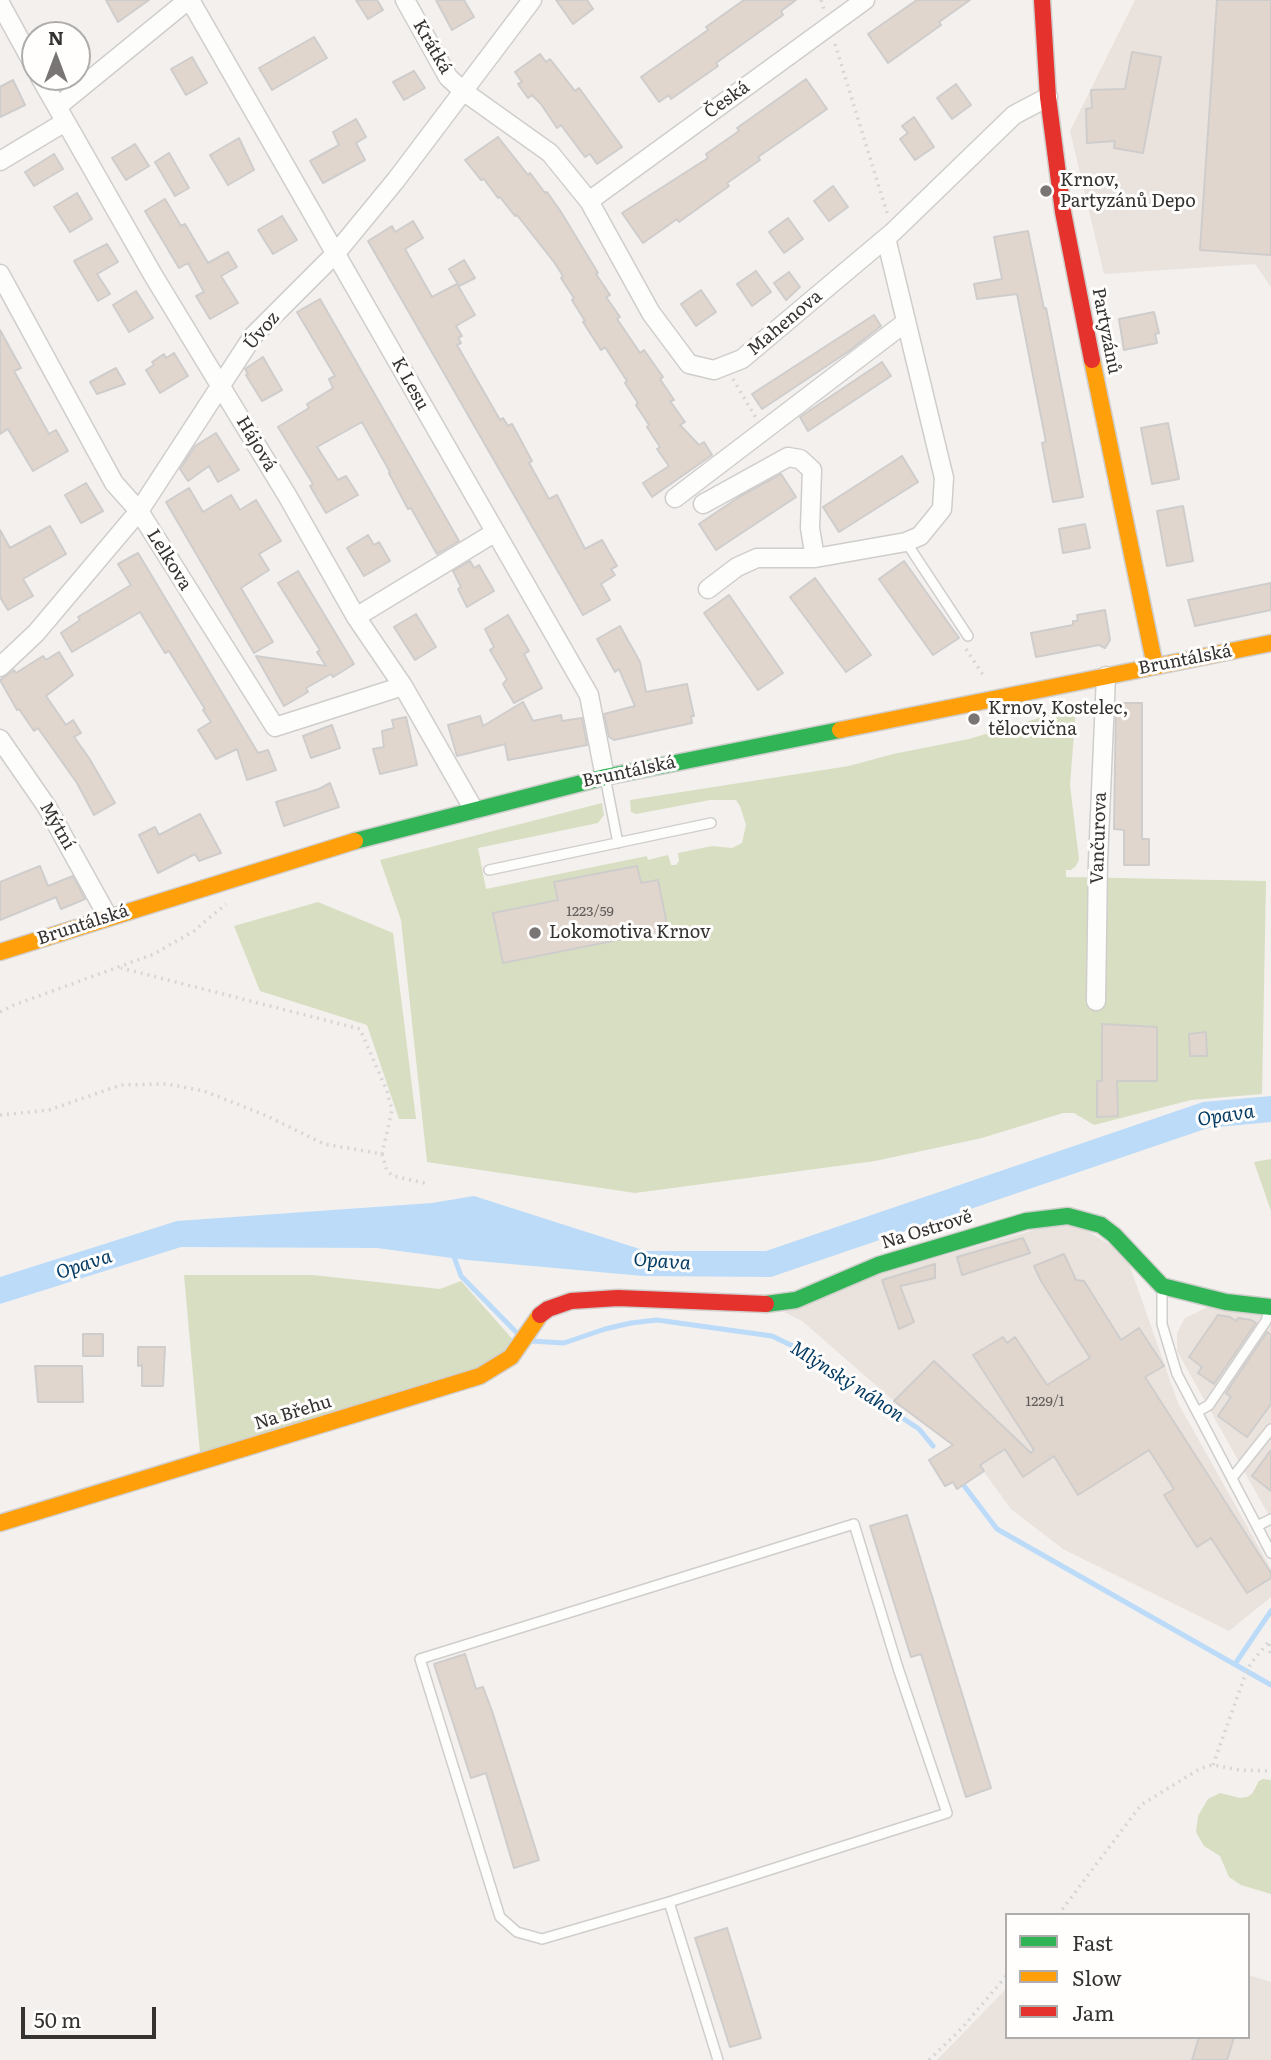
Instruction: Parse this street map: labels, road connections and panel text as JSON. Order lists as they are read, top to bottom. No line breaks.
{"streets":{"street":["Krátká","Česká","Mahenova","Úvoz","Partyzánů","K Lesu","Hájová","Lelkova","Bruntálská","Mýtní","Vančurova","Na Ostrově","Na Břehu"]},"crossings":[["Krátká","Úvoz"],["Mahenova","Partyzánů"],["Úvoz","K Lesu"],["Úvoz","Hájová"],["Úvoz","Lelkova"],["Partyzánů","Bruntálská"],["K Lesu","Bruntálská"],["Hájová","Lelkova"],["Hájová","Bruntálská"],["Bruntálská","Mýtní"],["Bruntálská","Vančurova"],["Na Ostrově","Na Břehu"]],"water":["Opava","Mlýnský náhon"],"places":["Krnov, Partyzánů Depo","Krnov, Kostelec, tělocvična","Lokomotiva Krnov"],"house_numbers":["1223/59","1229/1"],"legend":["Fast","Slow","Jam"],"scale_bar":"50 m","north":"top"}
